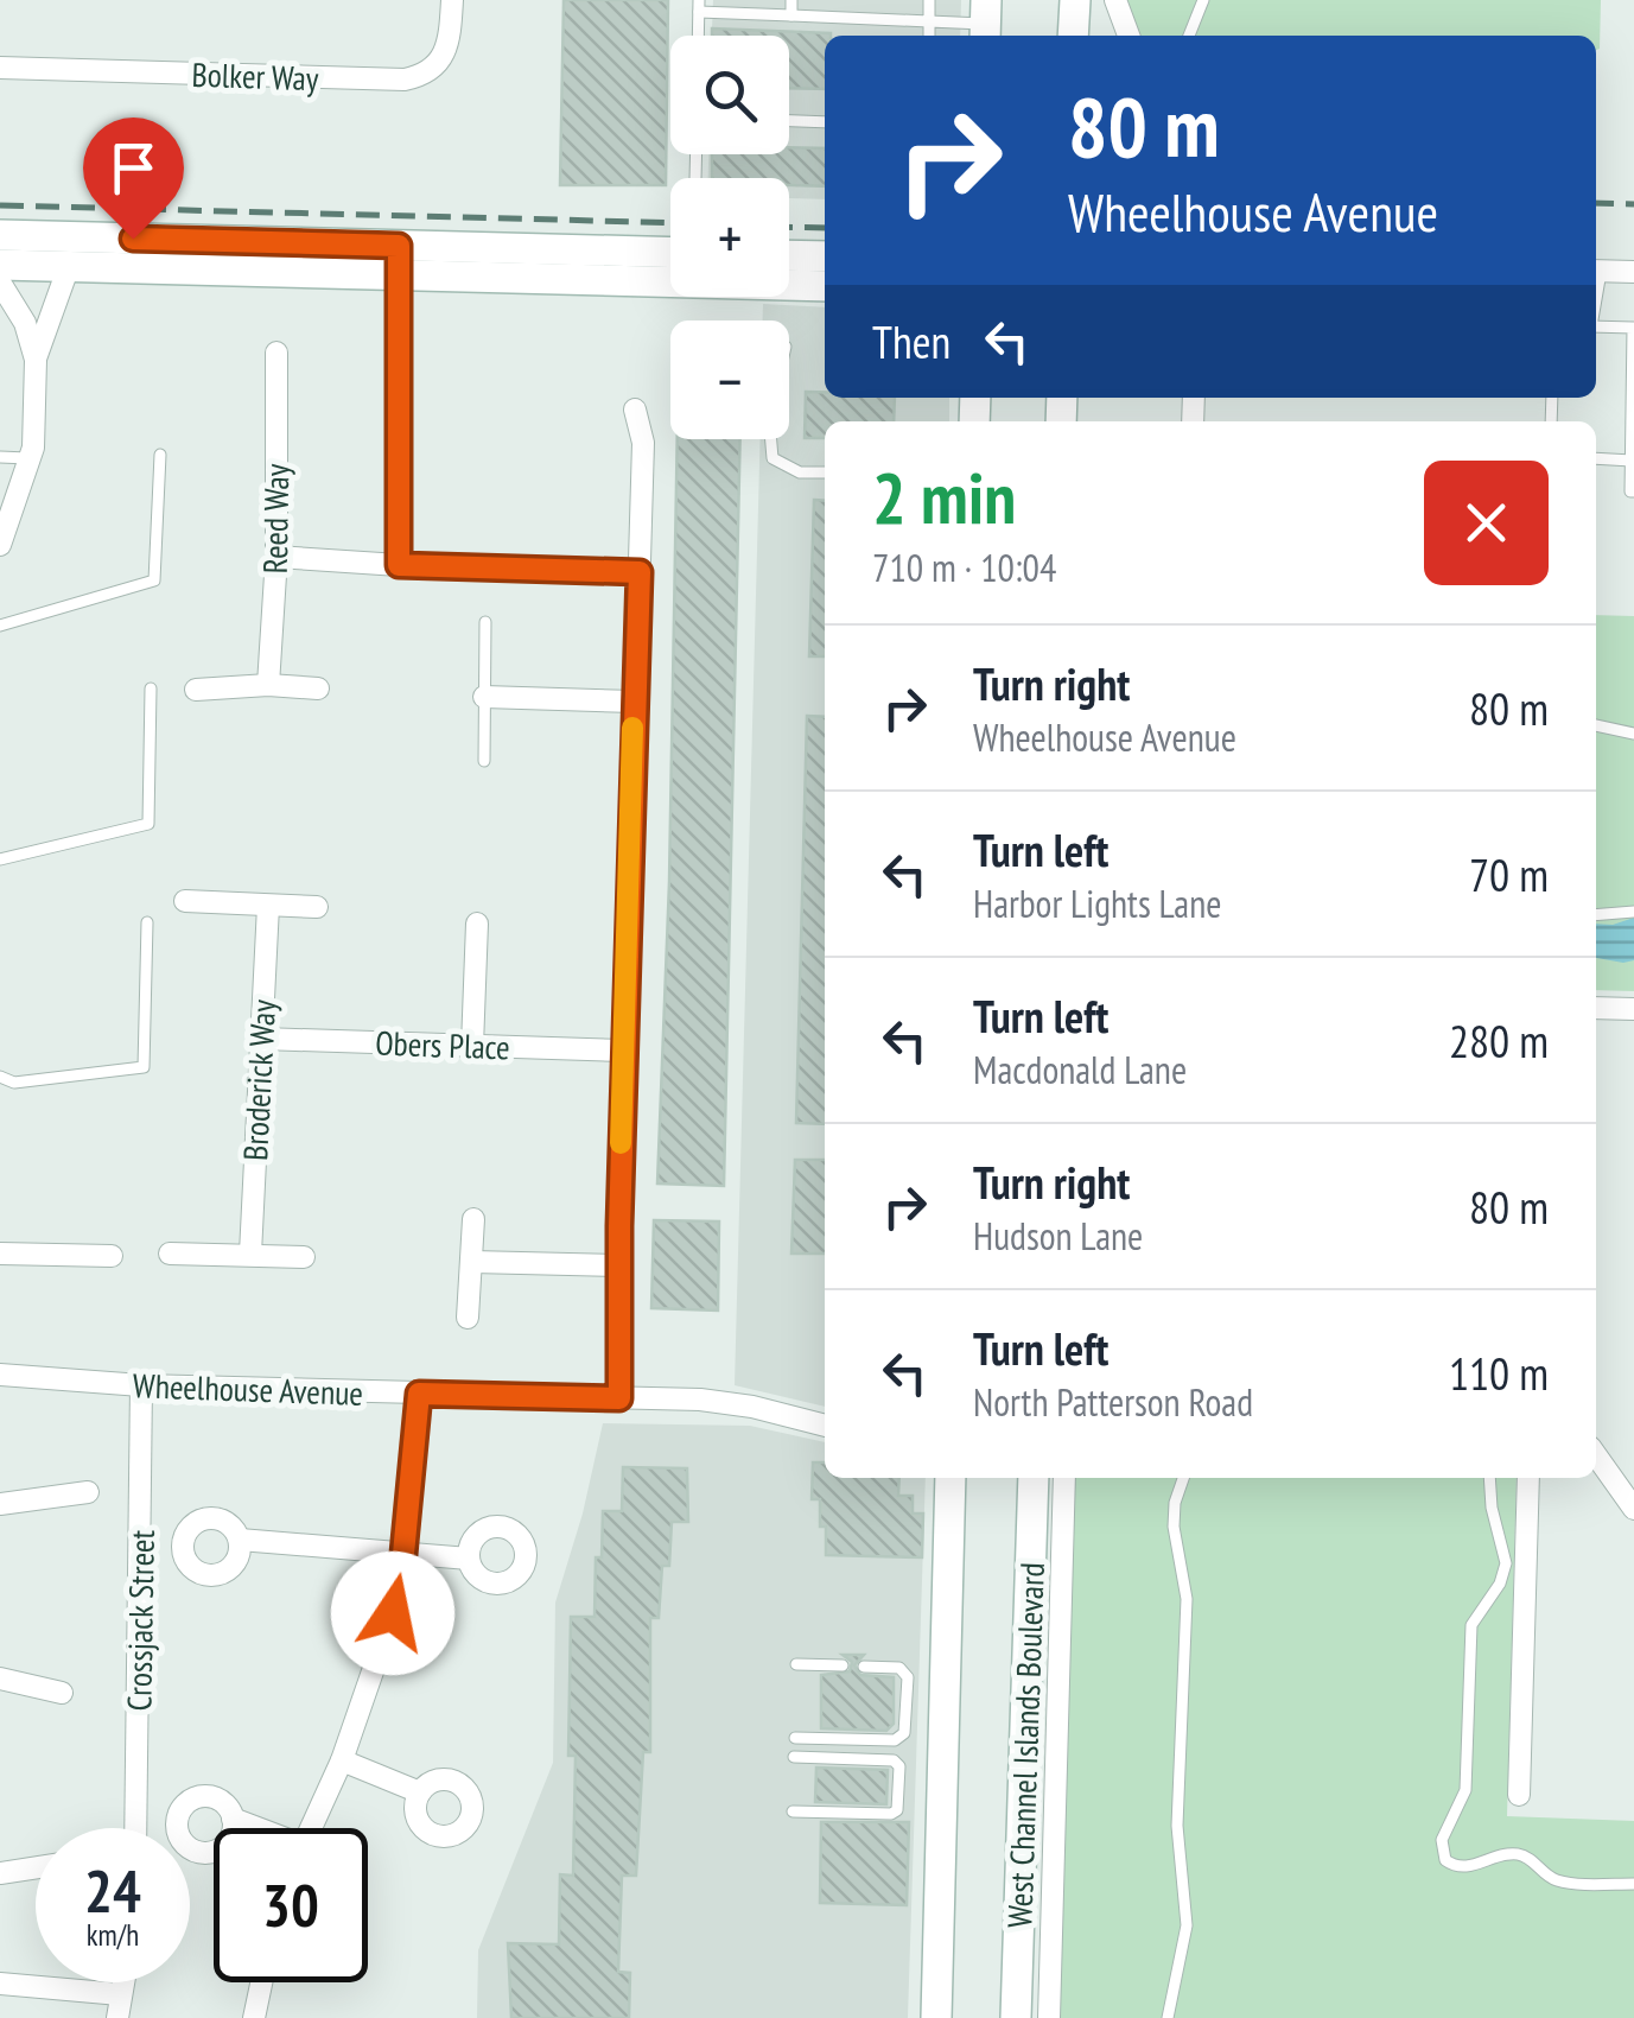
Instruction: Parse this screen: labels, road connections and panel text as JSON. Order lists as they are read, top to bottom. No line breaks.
{"streets":{"street":["Bolker Way","Reed Way","Obers Place","Broderick Way","Wheelhouse Avenue","Crossjack Street","West Channel Islands Boulevard"]},"crossings":[["Obers Place","Broderick Way"],["Wheelhouse Avenue","Crossjack Street"]],"page":{"map_buttons":["+","−"],"turn":["80 m","Wheelhouse Avenue"],"then":"Then","heading":["2 min","710 m · 10:04"],"list":[{"name":"Turn right","note":"Wheelhouse Avenue","value":"80 m"},{"name":"Turn left","note":"Harbor Lights Lane","value":"70 m"},{"name":"Turn left","note":"Macdonald Lane","value":"280 m"},{"name":"Turn right","note":"Hudson Lane","value":"80 m"},{"name":"Turn left","note":"North Patterson Road","value":"110 m"}],"speed":"24 km/h","limit":"30"}}
